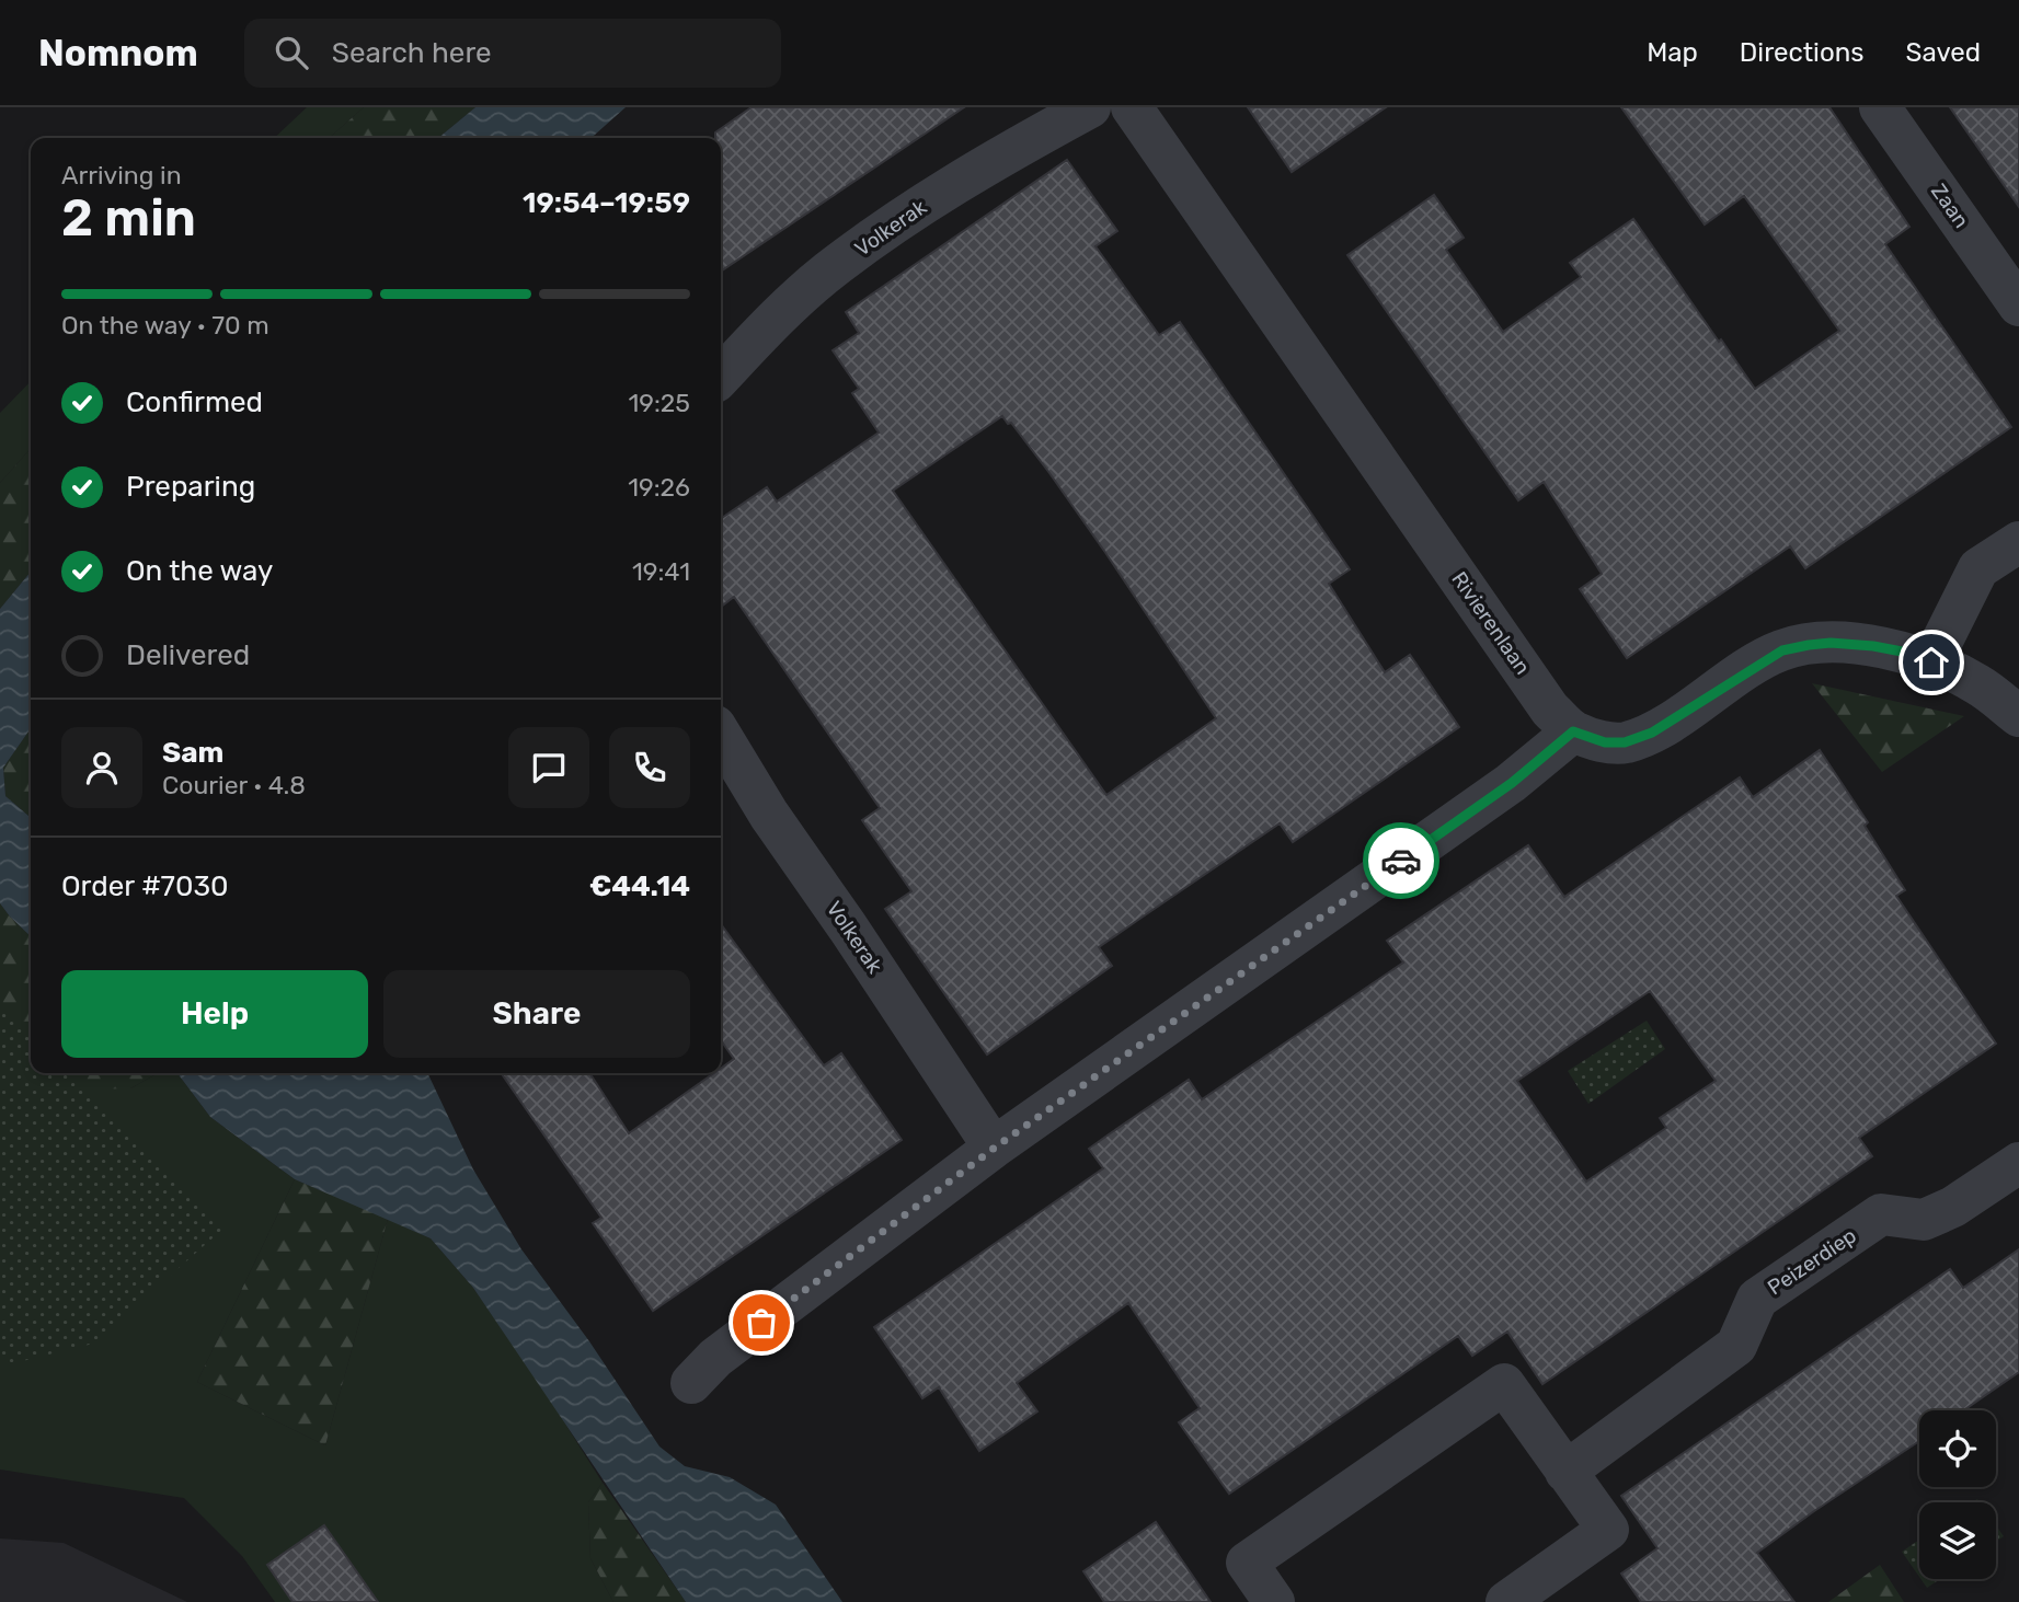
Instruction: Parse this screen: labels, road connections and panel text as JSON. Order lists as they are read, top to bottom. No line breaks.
{"streets":{"street":["Zaan","Volkerak","Rivierenlaan","Peizerdiep"]},"page":{"header":"Nomnom","search":"Search here","nav":["Map","Directions","Saved"],"heading":["2 min","Arriving in","19:54–19:59"],"panel":["Sam","Courier · 4.8","Order #7030","€44.14"],"bar":"On the way · 70 m","list":[["Confirmed","19:25"],["Preparing","19:26"],["On the way","19:41"],"Delivered"],"buttons":["Help","Share"]}}
